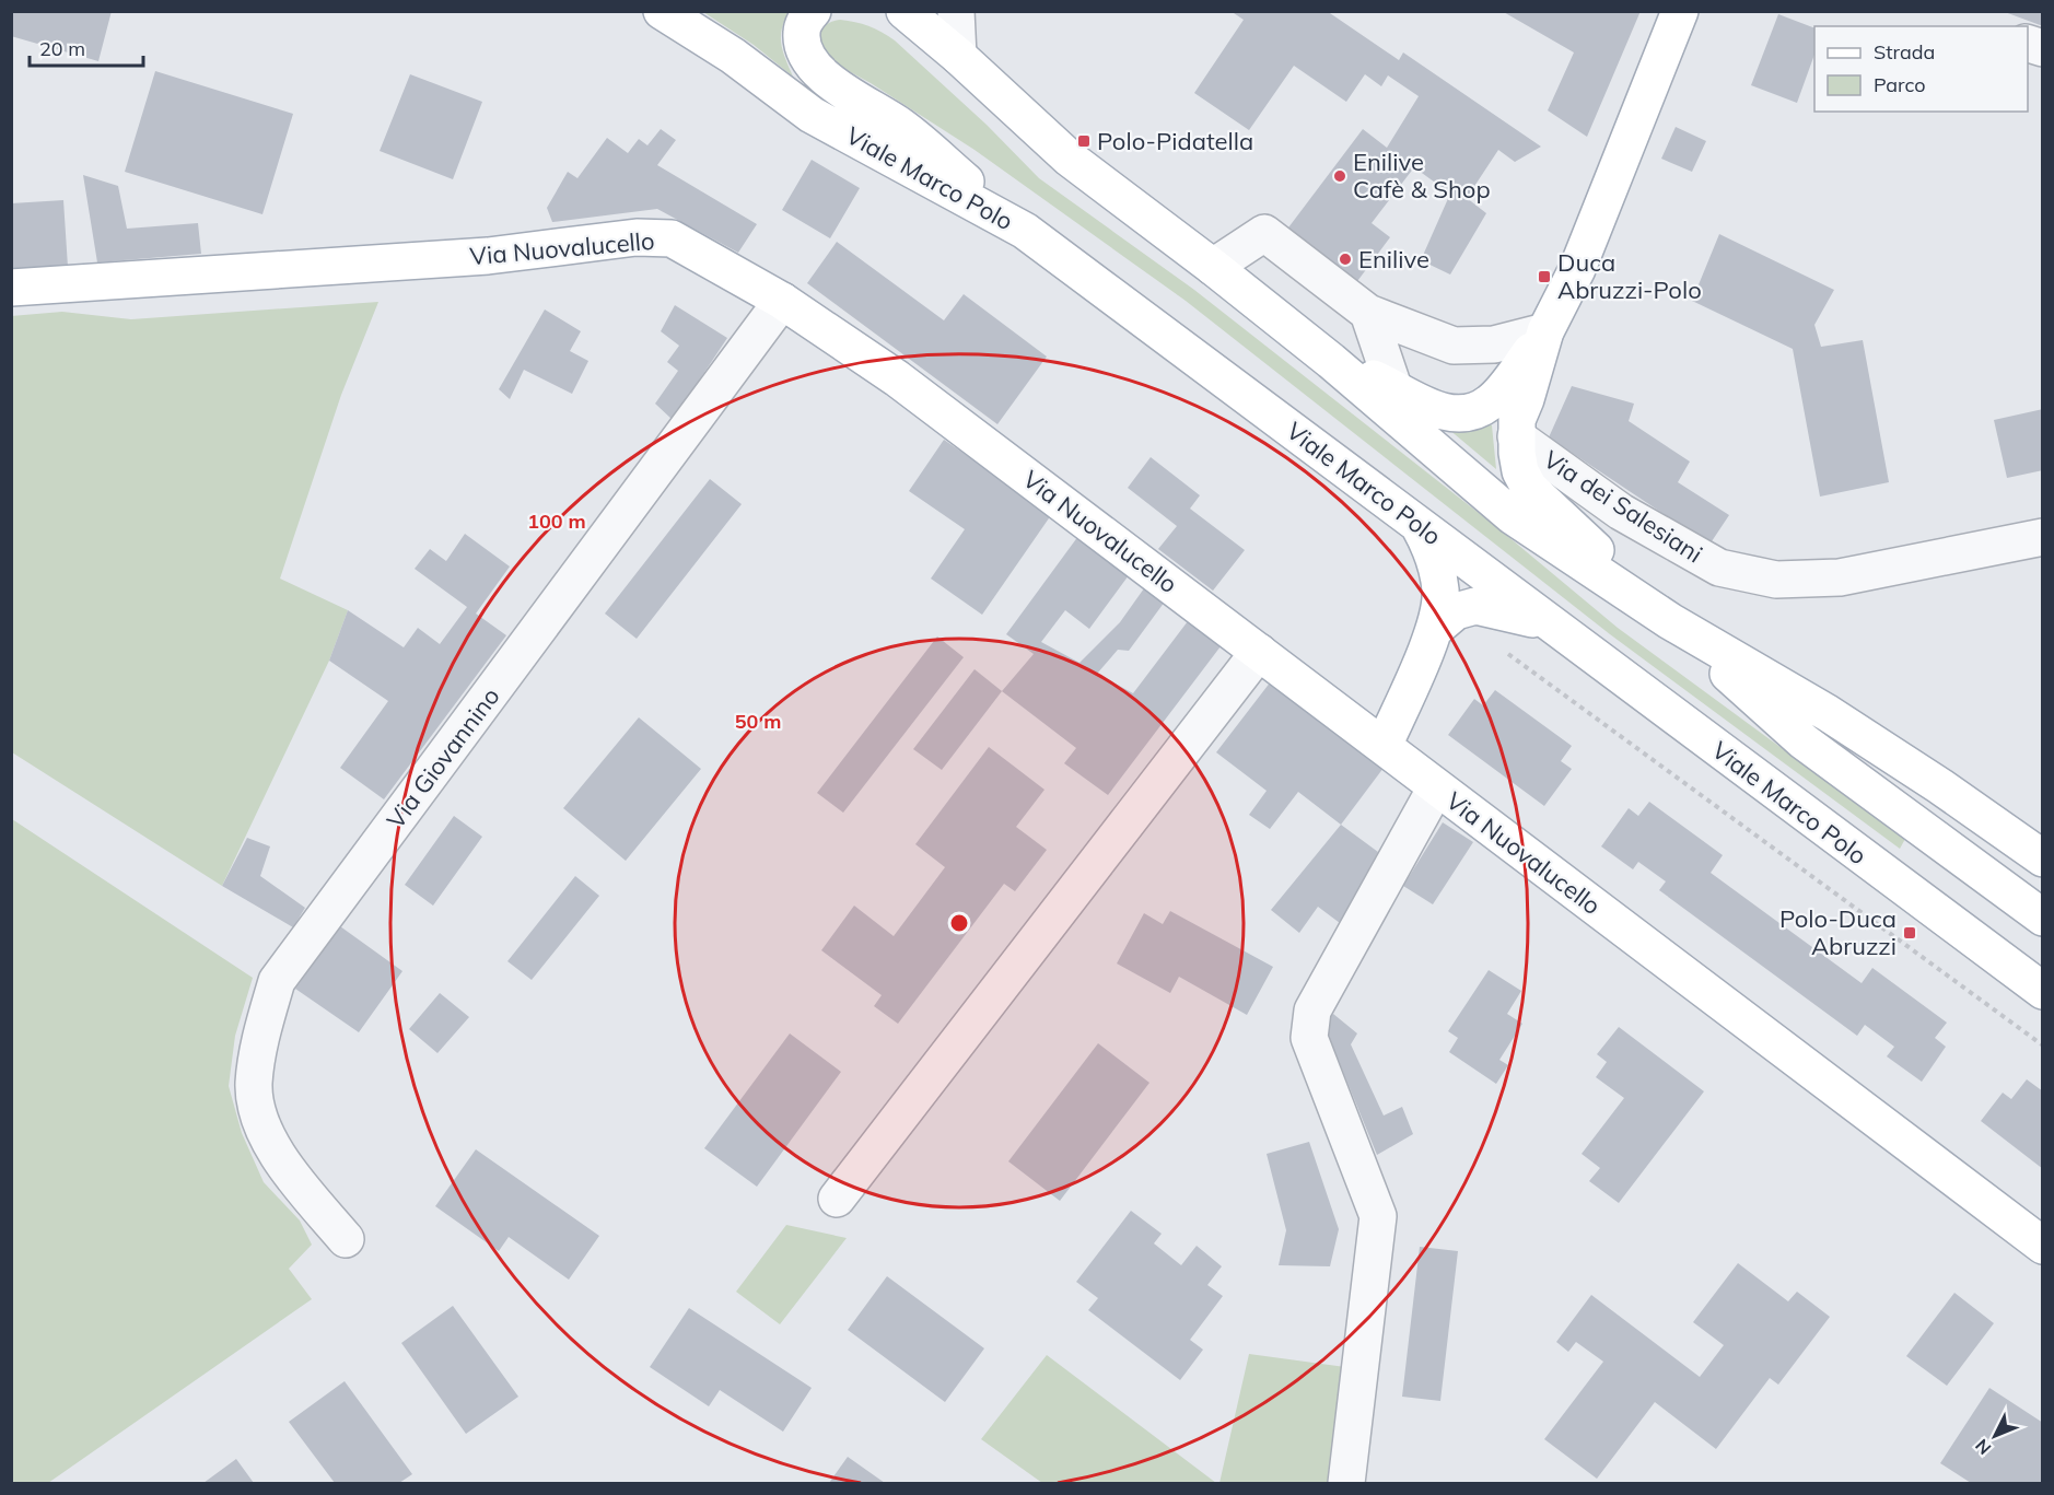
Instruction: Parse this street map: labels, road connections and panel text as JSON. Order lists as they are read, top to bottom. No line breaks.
{"streets":{"main road":["Viale Marco Polo","Via Nuovalucello"],"street":["Via dei Salesiani","Via Giovannino"]},"crossings":[["Via Nuovalucello","Via Giovannino"]],"places":{"transit":["Polo-Pidatella","Duca Abruzzi-Polo","Polo-Duca Abruzzi"],"other":["Enilive Cafè & Shop","Enilive"]},"legend":["Strada","Parco"],"scale_bar":"20 m","north":"bottom left","rings":["100 m","50 m"]}
